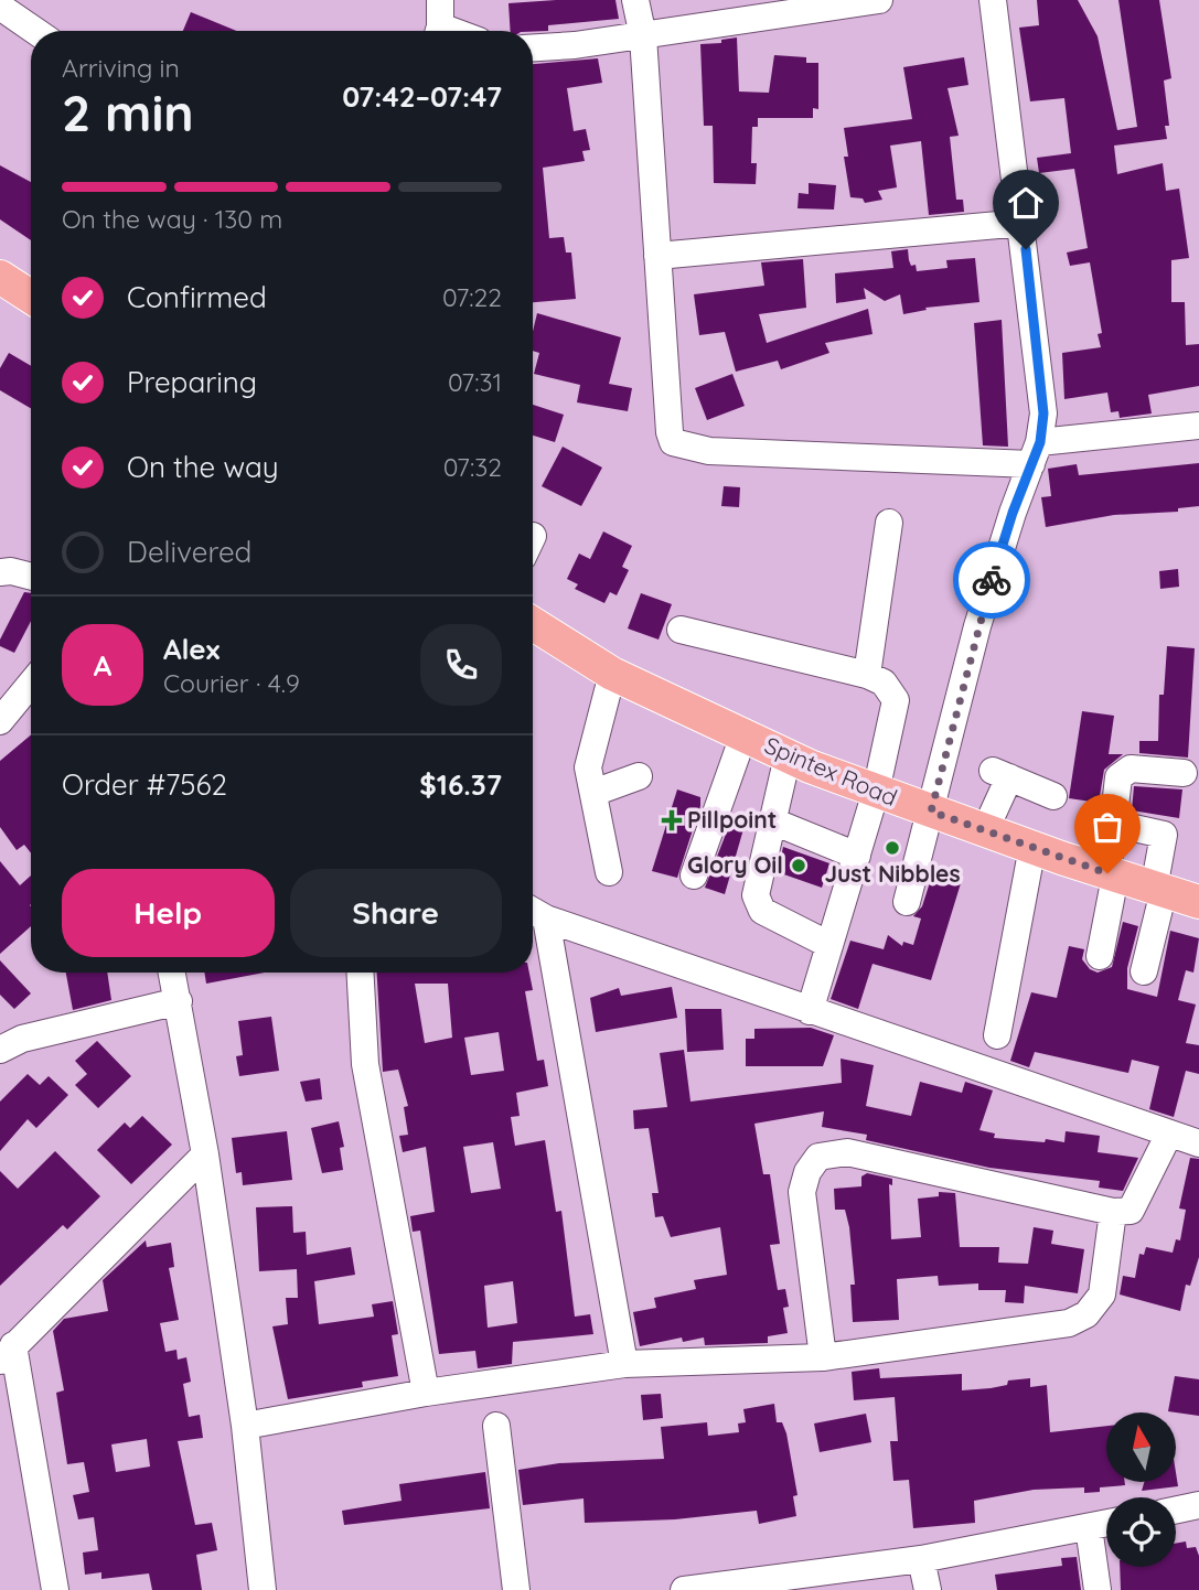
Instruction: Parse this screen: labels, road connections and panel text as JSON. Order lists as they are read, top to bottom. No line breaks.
{"streets":{"main road":["Spintex Road"]},"places":{"health":["Pillpoint"],"other":["Just Nibbles","Glory Oil"]},"north":"top","page":{"heading":["2 min","Arriving in","07:42–07:47"],"panel":["Alex","Courier · 4.9","Order #7562","$16.37"],"bar":"On the way · 130 m","list":[["Confirmed","07:22"],["Preparing","07:31"],["On the way","07:32"],"Delivered"],"round":"A","buttons":["Help","Share"]}}
